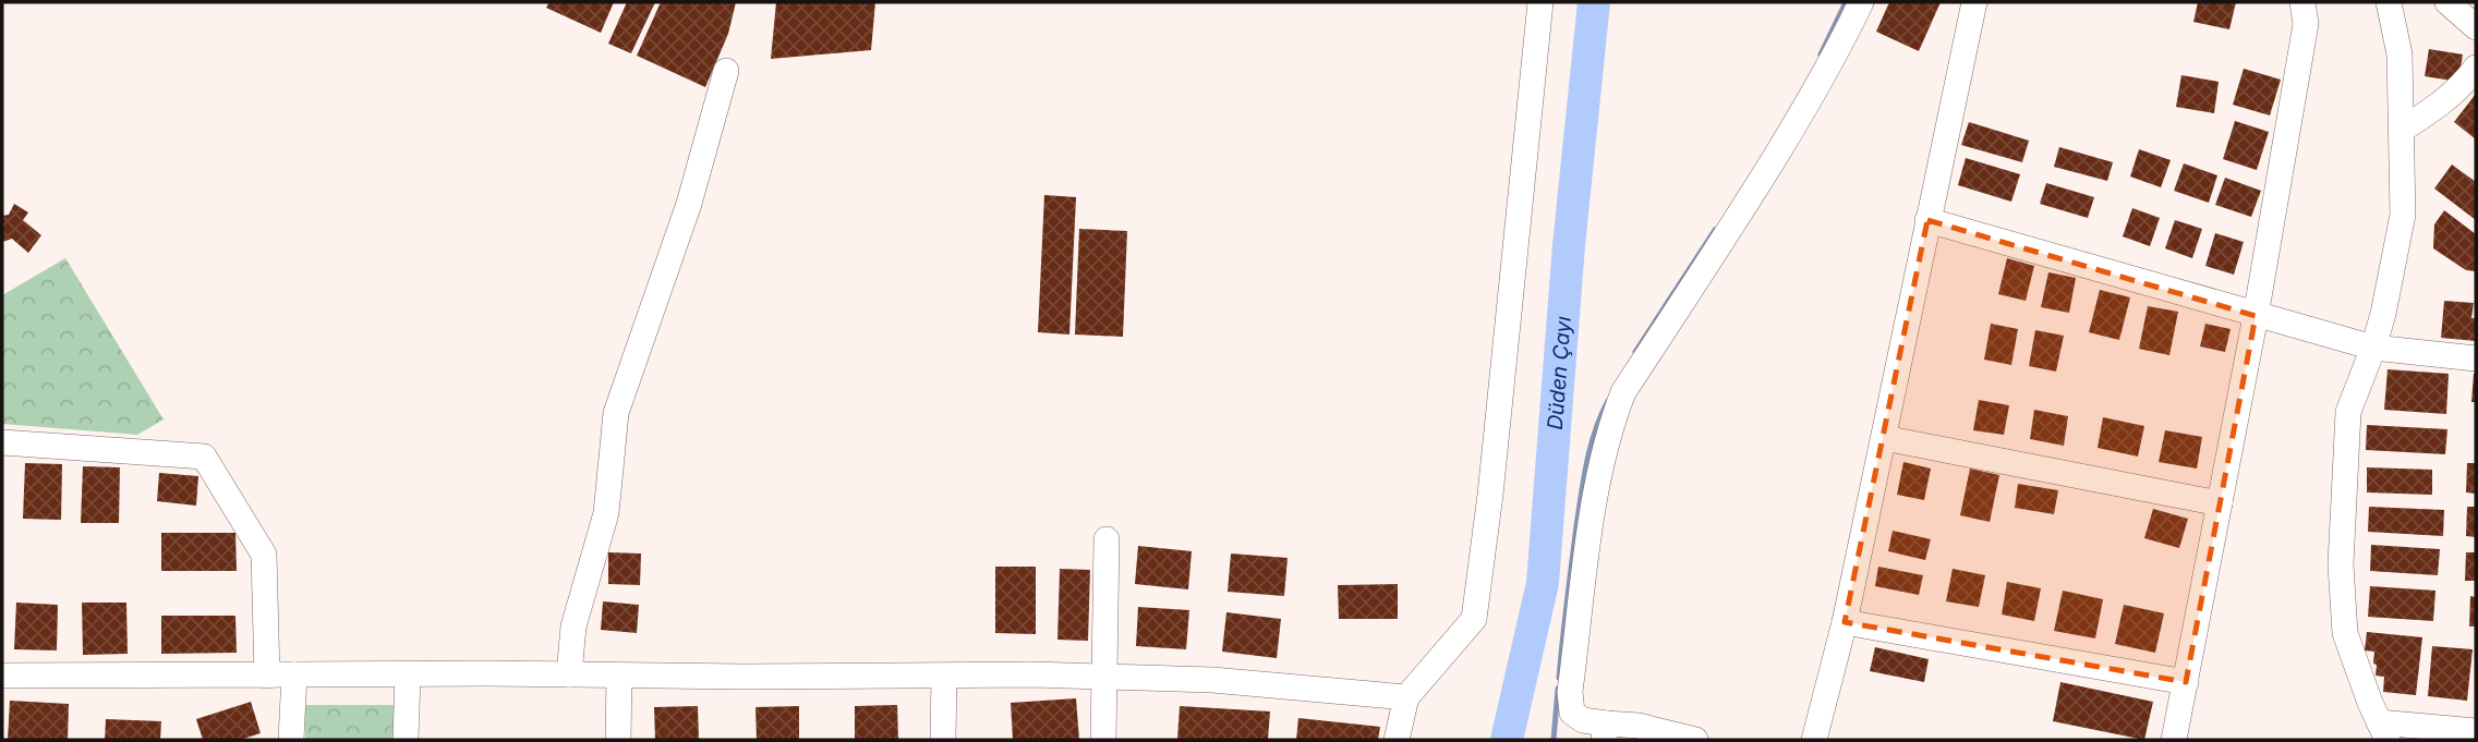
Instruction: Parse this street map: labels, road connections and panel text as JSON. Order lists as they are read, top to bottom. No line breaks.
{"water":["Düden Çayı"]}
